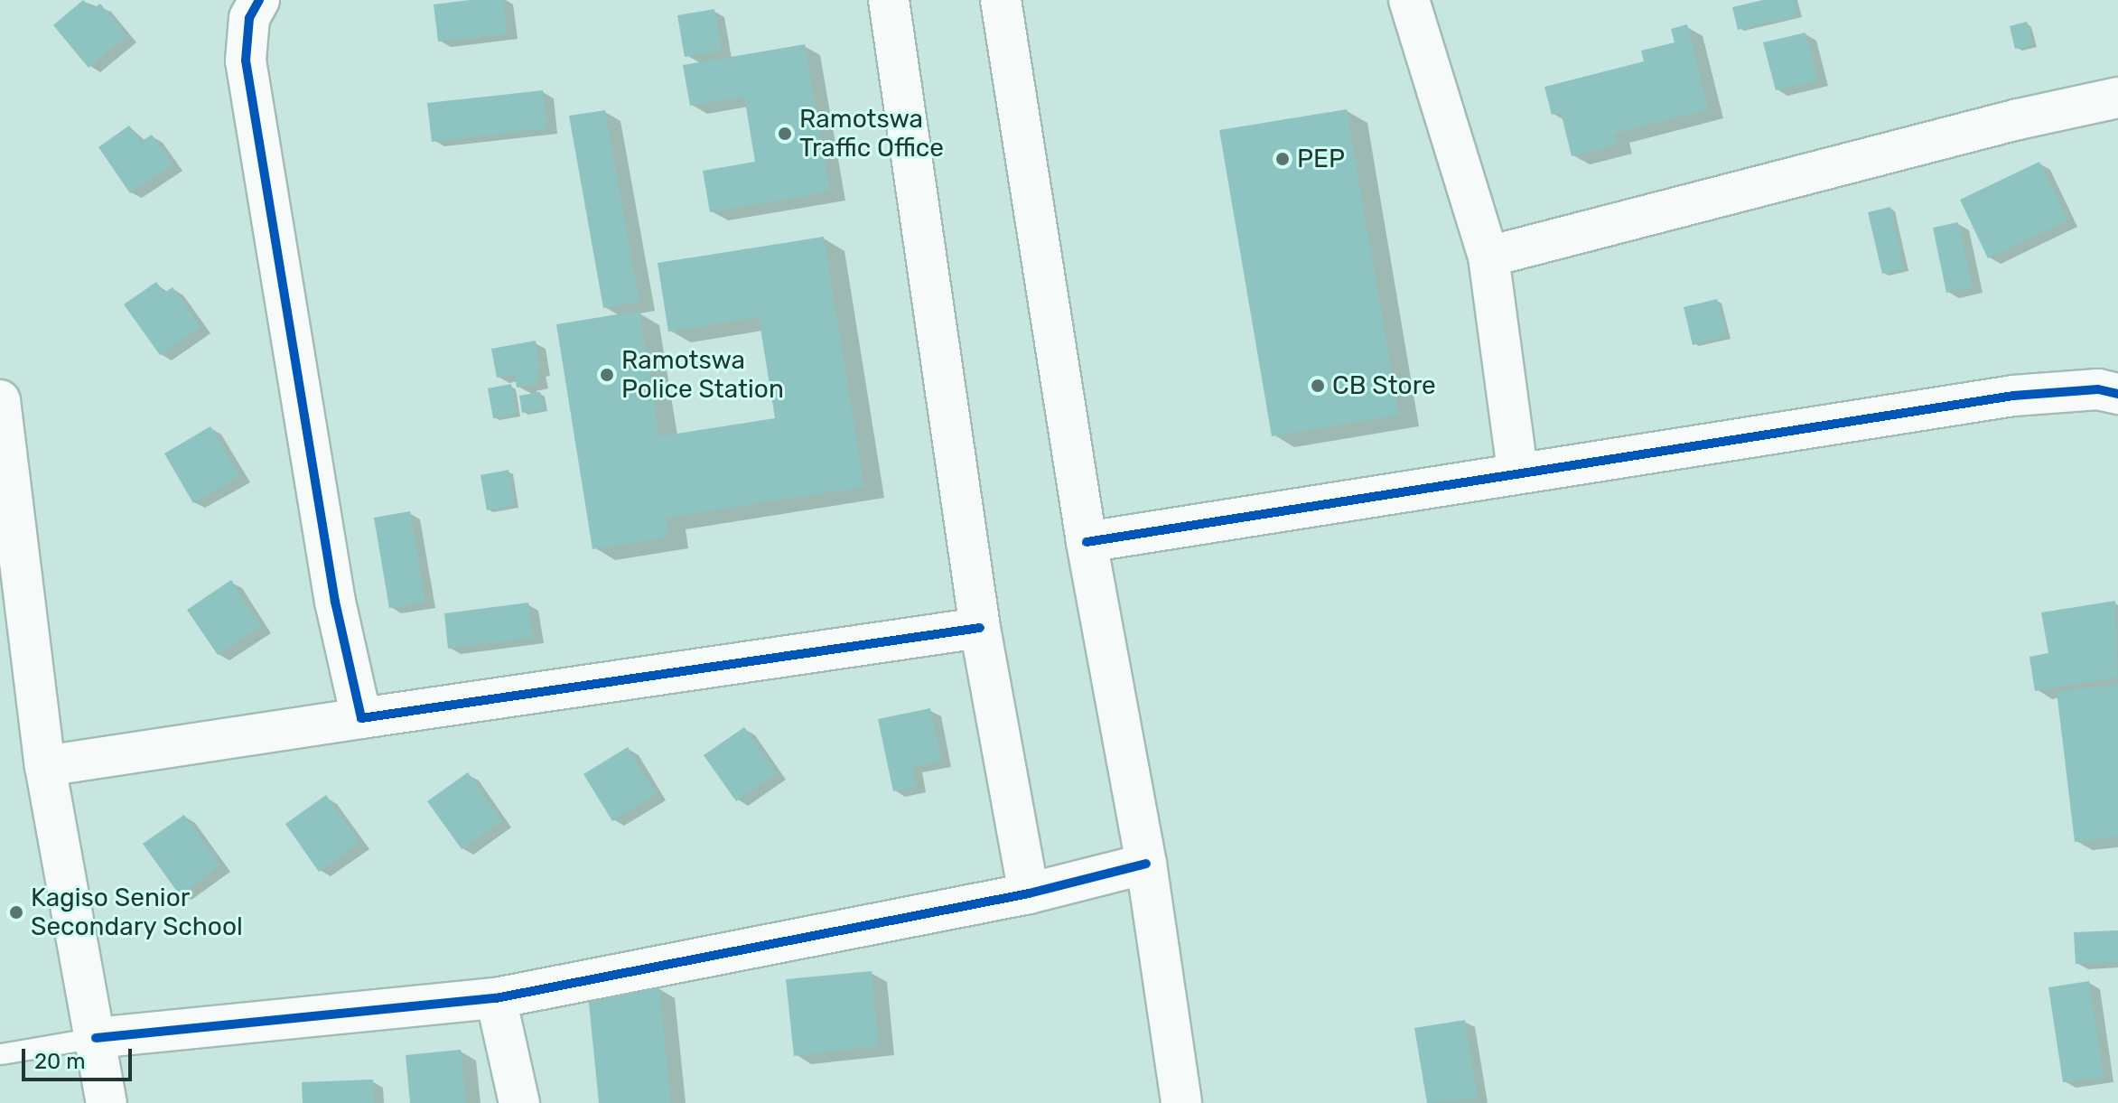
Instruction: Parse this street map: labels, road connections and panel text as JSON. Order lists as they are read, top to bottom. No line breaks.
{"places":["Ramotswa Traffic Office","PEP","Ramotswa Police Station","CB Store","Kagiso Senior Secondary School"],"scale_bar":"20 m"}
